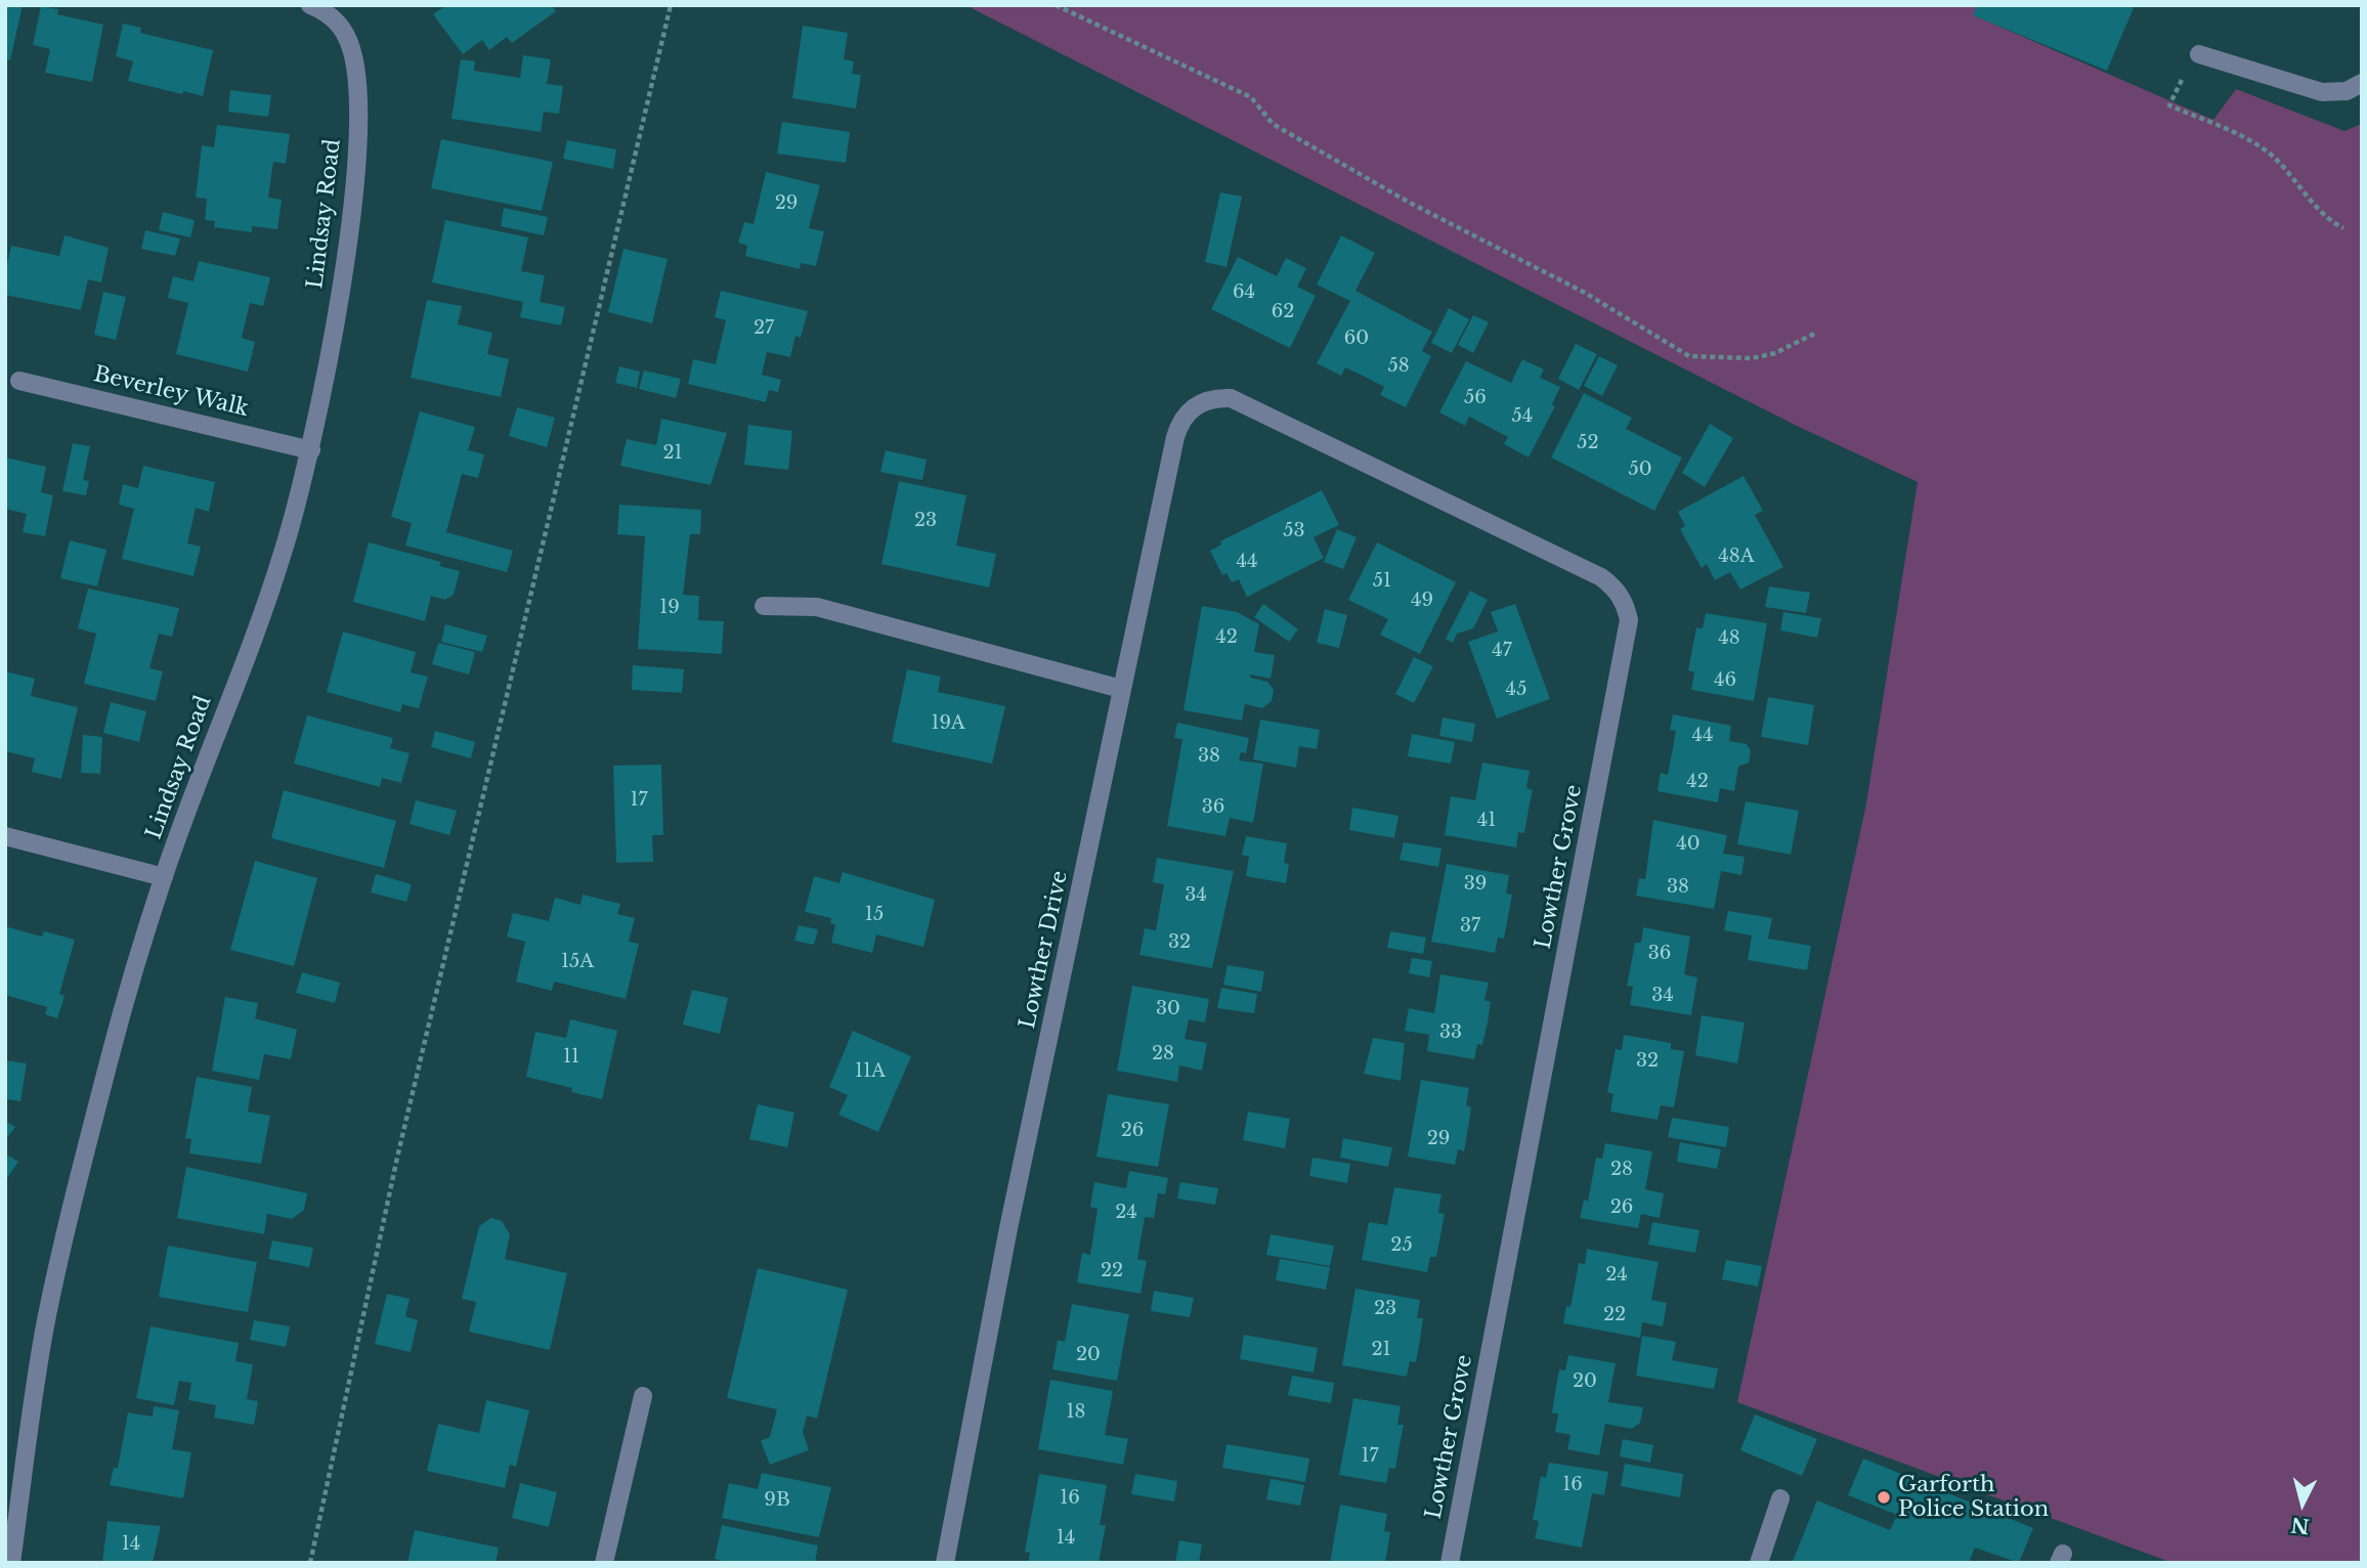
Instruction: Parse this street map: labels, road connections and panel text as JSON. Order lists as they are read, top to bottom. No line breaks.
{"streets":{"street":["Lindsay Road","Beverley Walk","Lowther Grove","Lowther Drive"]},"crossings":[["Lindsay Road","Beverley Walk"],["Lowther Grove","Lowther Drive"]],"places":["Garforth Police Station"],"house_numbers":["29","64","62","27","60","58","56","54","52","21","50","23","53","48A","44","51","49","19","42","48","47","46","45","19A","44","38","42","17","36","41","40","39","38","34","15","37","32","36","15A","34","30","33","28","11","32","11A","26","29","28","26","24","25","22","24","23","22","21","20","20","18","17","16","16","9B","14","14"],"north":"bottom"}
